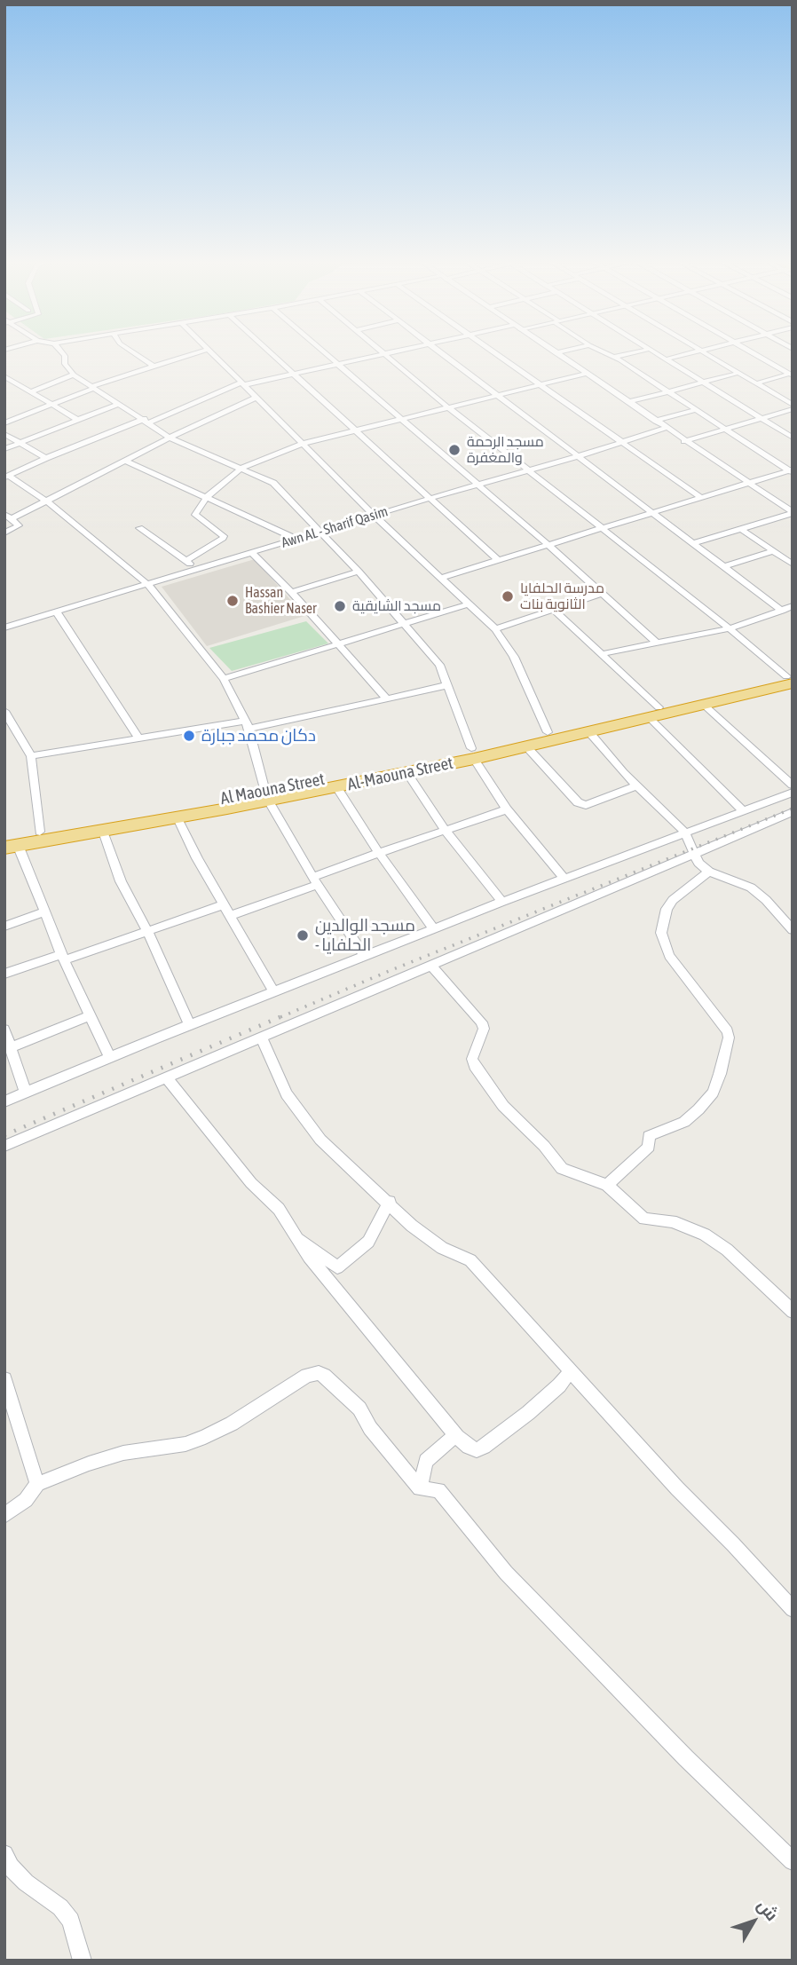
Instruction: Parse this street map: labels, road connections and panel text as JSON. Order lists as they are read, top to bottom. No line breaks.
{"streets":{"highway":["Al-Maouna Street","Al Maouna Street"],"street":["Awn AL - Sharif Qasim"]},"crossings":[["Al-Maouna Street","Al Maouna Street"]],"places":["مسجد الرحمة والمغفرة","مدرسة الحلفايا الثانوية بنات","Hassan Bashier Naser","مسجد الشايقية","دكان محمد جبارة","مسجد الوالدين - الحلفايا"],"north":"top right"}
